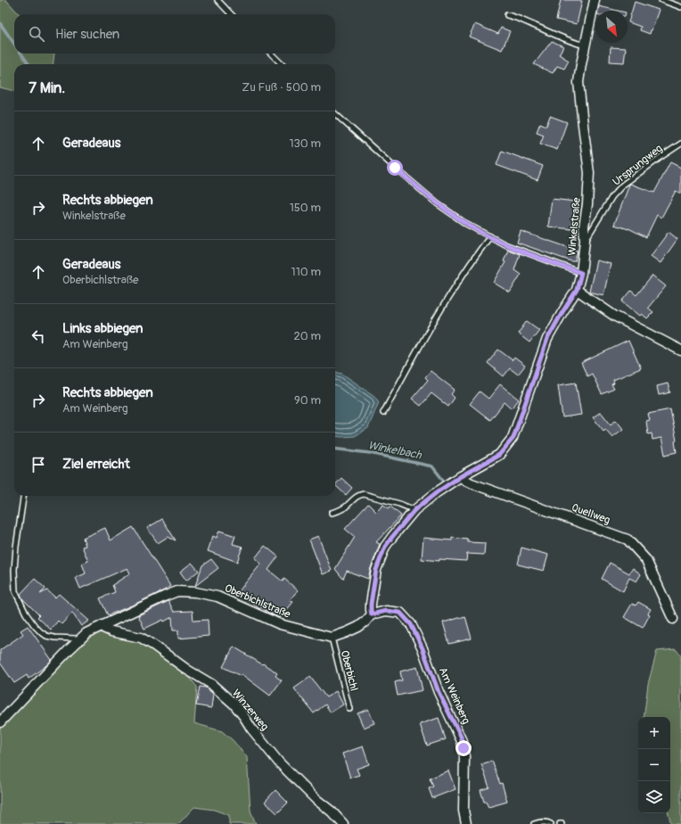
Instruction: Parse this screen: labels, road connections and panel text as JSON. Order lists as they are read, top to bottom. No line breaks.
{"streets":{"street":["Winkelstraße","Quellweg","Oberbichlstraße","Am Weinberg","Winzerweg"],"lane":["Ursprungweg","Oberbichl"]},"crossings":[["Ursprungweg","Winkelstraße"],["Winkelstraße","Quellweg"],["Oberbichlstraße","Oberbichl"],["Oberbichlstraße","Winzerweg"]],"water":["Winkelbach"],"north":"bottom right","page":{"search":"Hier suchen","heading":["7 Min.","Zu Fuß · 500 m"],"list":[["Geradeaus","130 m"],["Rechts abbiegen","Winkelstraße","150 m"],["Geradeaus","Oberbichlstraße","110 m"],["Links abbiegen","Am Weinberg","20 m"],["Rechts abbiegen","Am Weinberg","90 m"],"Ziel erreicht"],"map_buttons":["+","−"]}}
